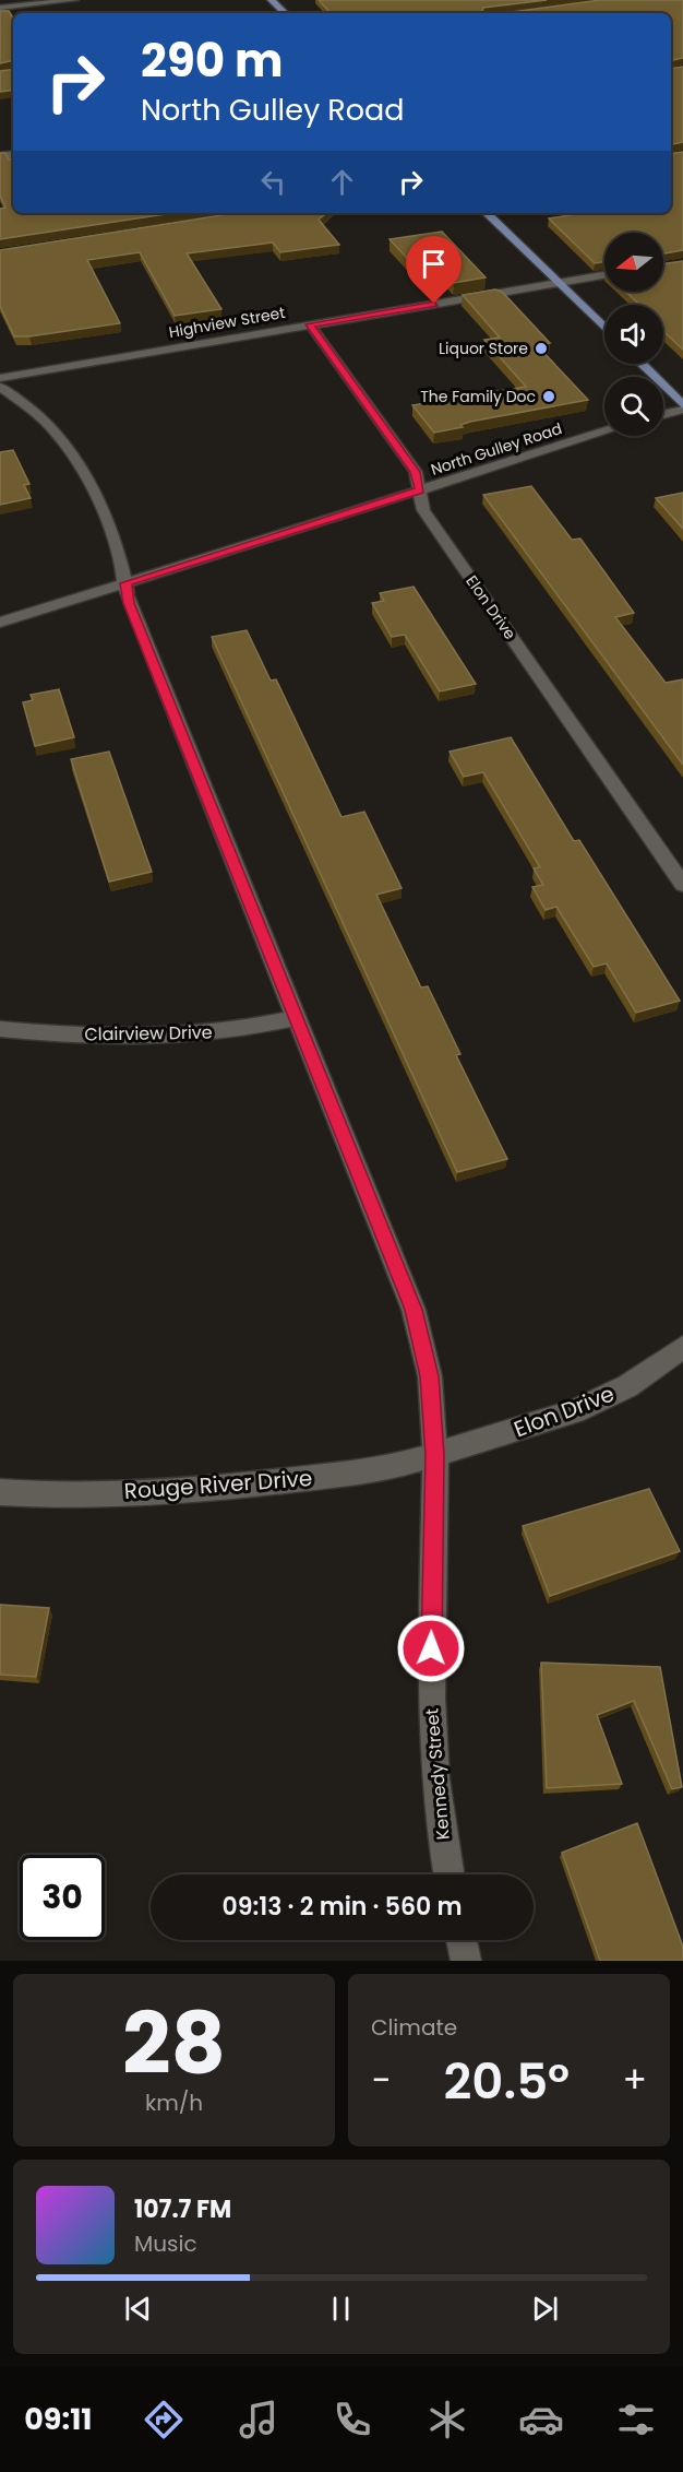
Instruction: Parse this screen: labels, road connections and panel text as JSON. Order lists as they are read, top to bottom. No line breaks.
{"streets":{"street":["Highview Street","North Gulley Road","Elon Drive","Clairview Drive","Rouge River Drive","Kennedy Street"]},"crossings":[["Highview Street","Elon Drive"],["North Gulley Road","Elon Drive"],["North Gulley Road","Kennedy Street"],["Elon Drive","Rouge River Drive"],["Elon Drive","Kennedy Street"],["Clairview Drive","Kennedy Street"],["Rouge River Drive","Kennedy Street"]],"places":["Liquor Store","The Family Doc"],"north":"left","page":{"turn":["290 m","North Gulley Road"],"limit":"30","trip":"09:13 · 2 min · 560 m","tile":[["28","km/h"],"Climate"],"heat":["−","20.5°","+"],"song":["107.7 FM","Music"],"tabs":"09:11"}}
